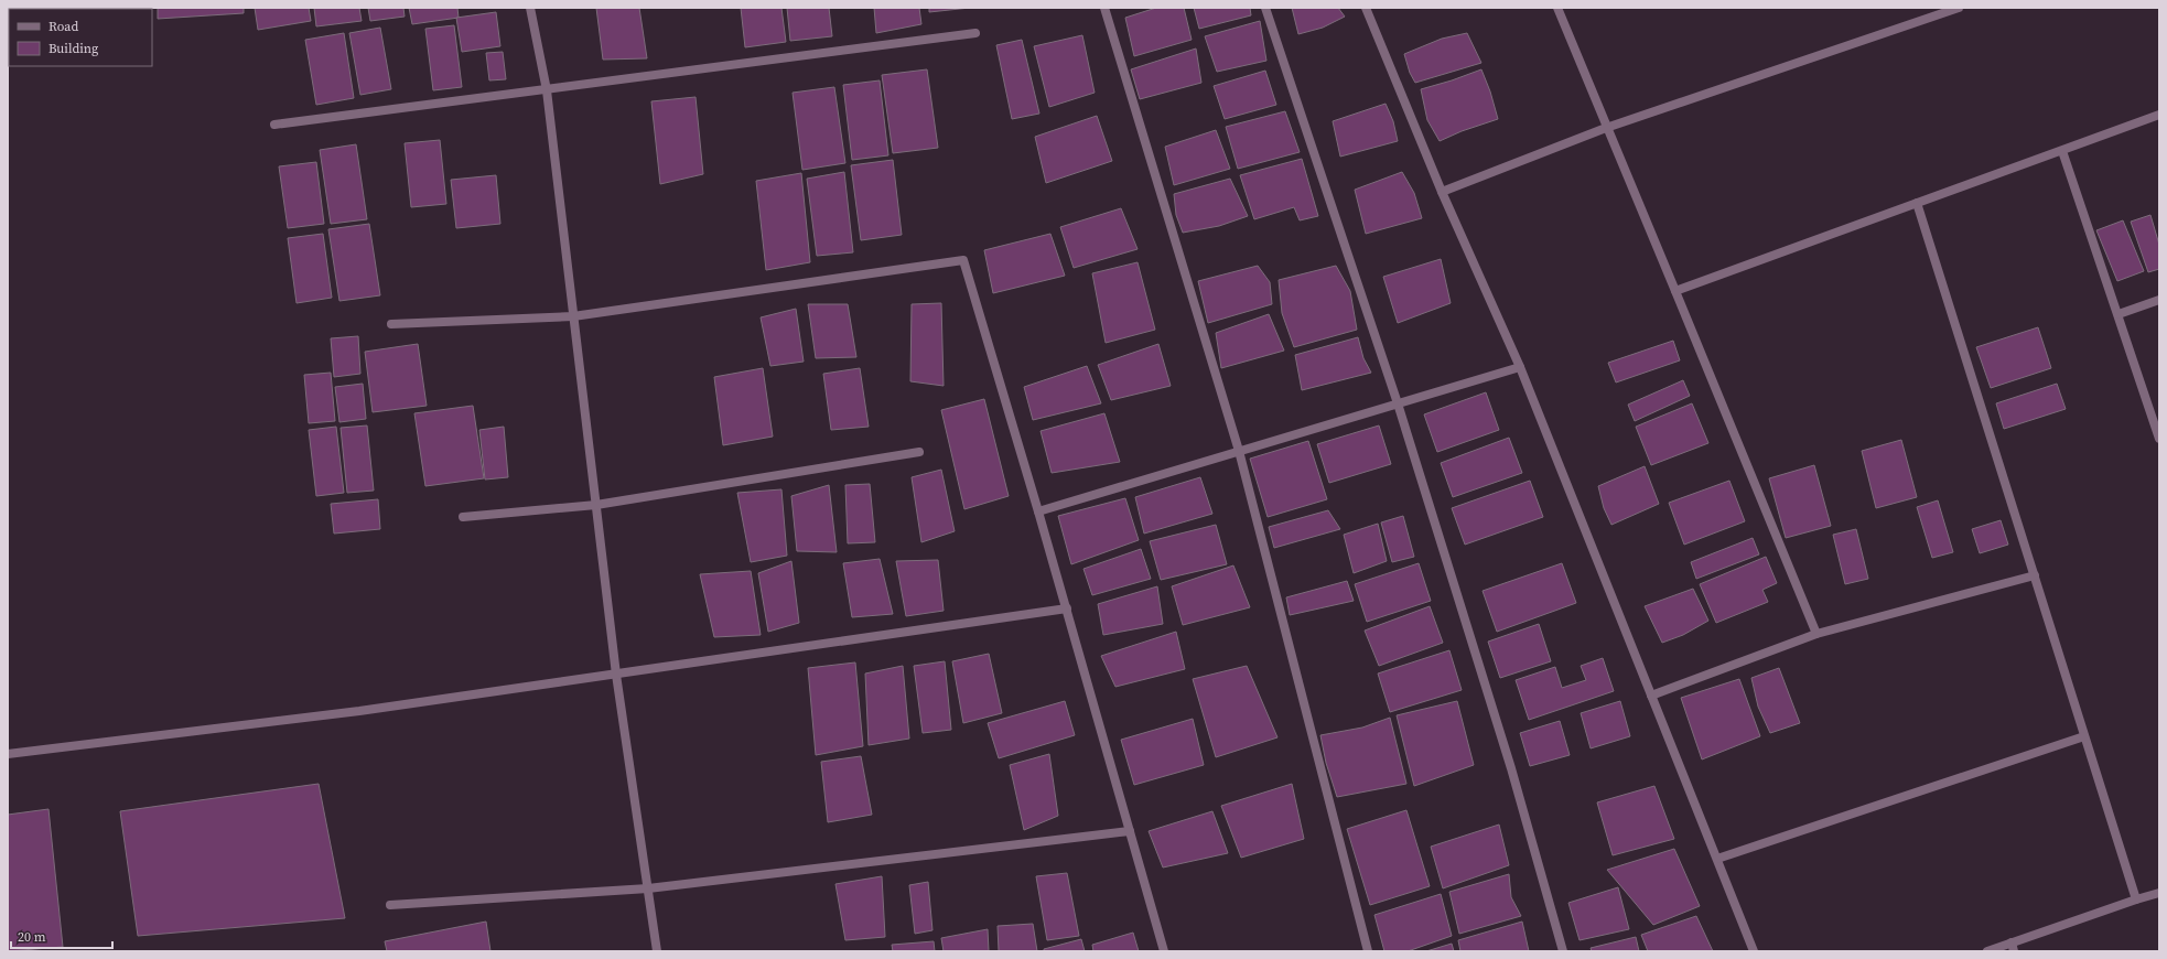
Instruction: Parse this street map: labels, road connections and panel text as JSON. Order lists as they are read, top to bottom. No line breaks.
{"legend":["Road","Building"],"scale_bar":"20 m"}
